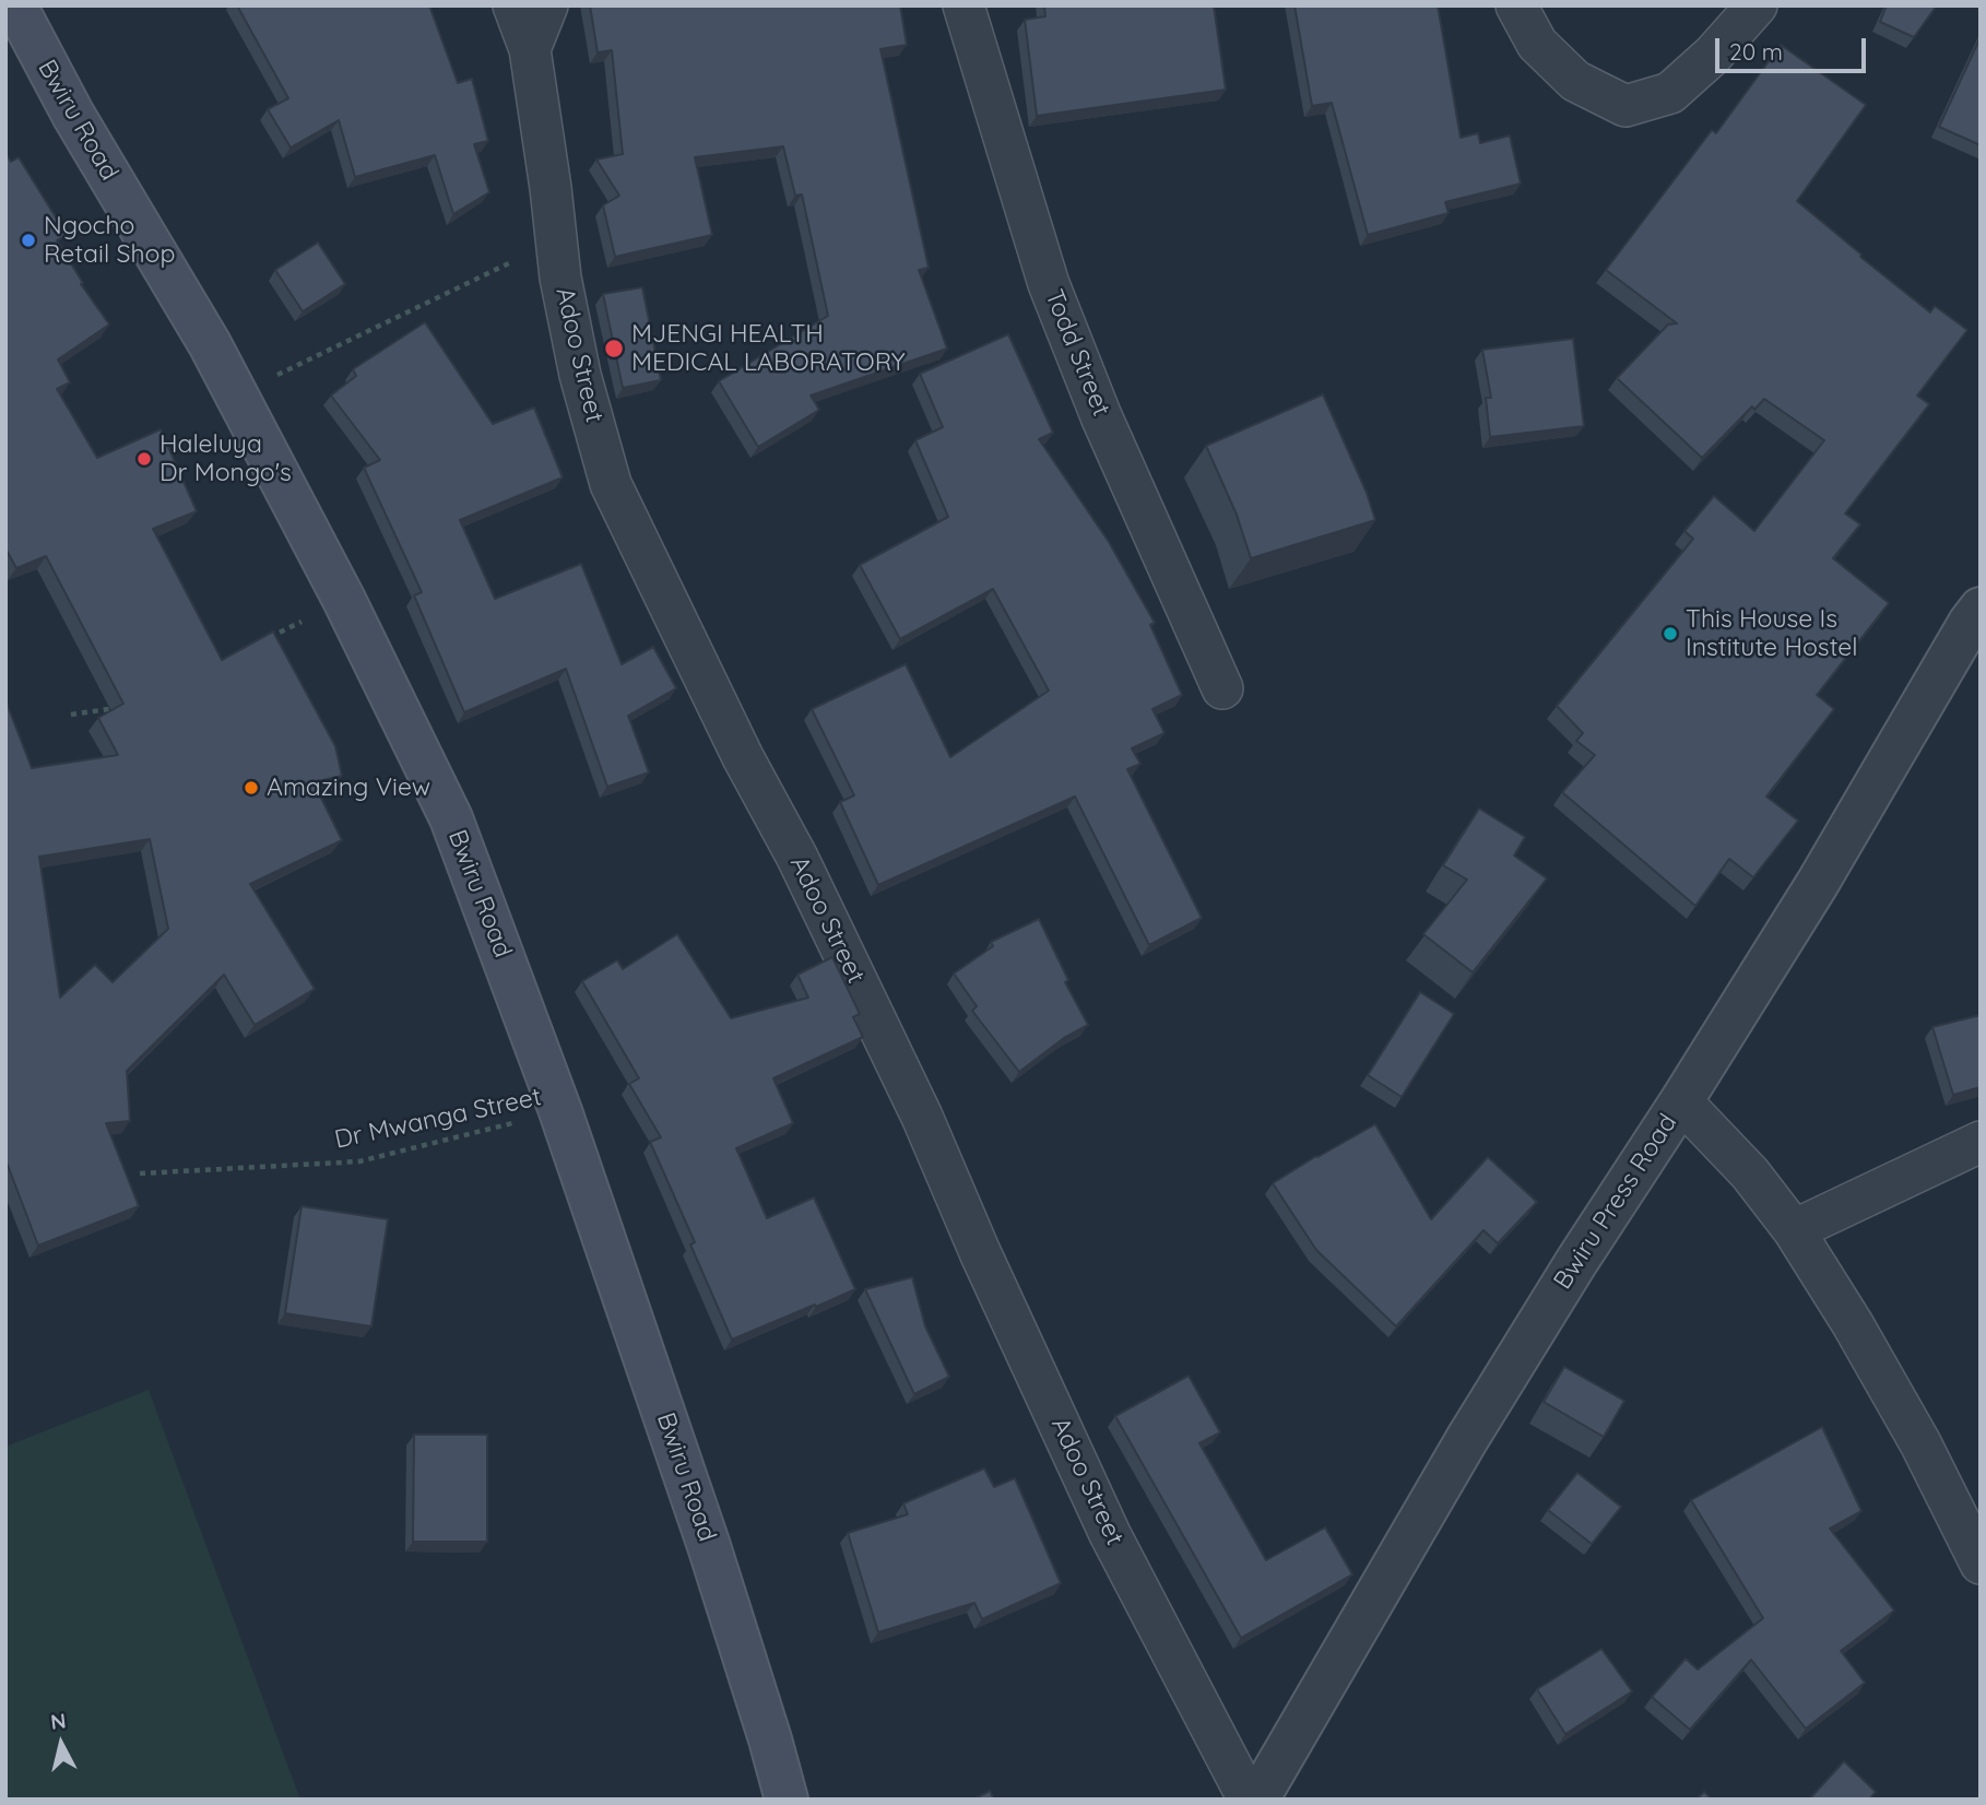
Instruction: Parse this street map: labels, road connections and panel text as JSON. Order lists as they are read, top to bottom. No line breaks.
{"streets":{"main road":["Bwiru Road"],"street":["Todd Street","Adoo Street","Bwiru Press Road"],"path":["Dr Mwanga Street"]},"crossings":[["Bwiru Road","Dr Mwanga Street"]],"places":["Ngocho Retail Shop","MJENGI HEALTH MEDICAL LABORATORY","Haleluya Dr Mongo's","This House Is Institute Hostel","Amazing View"],"scale_bar":"20 m","north":"top"}
